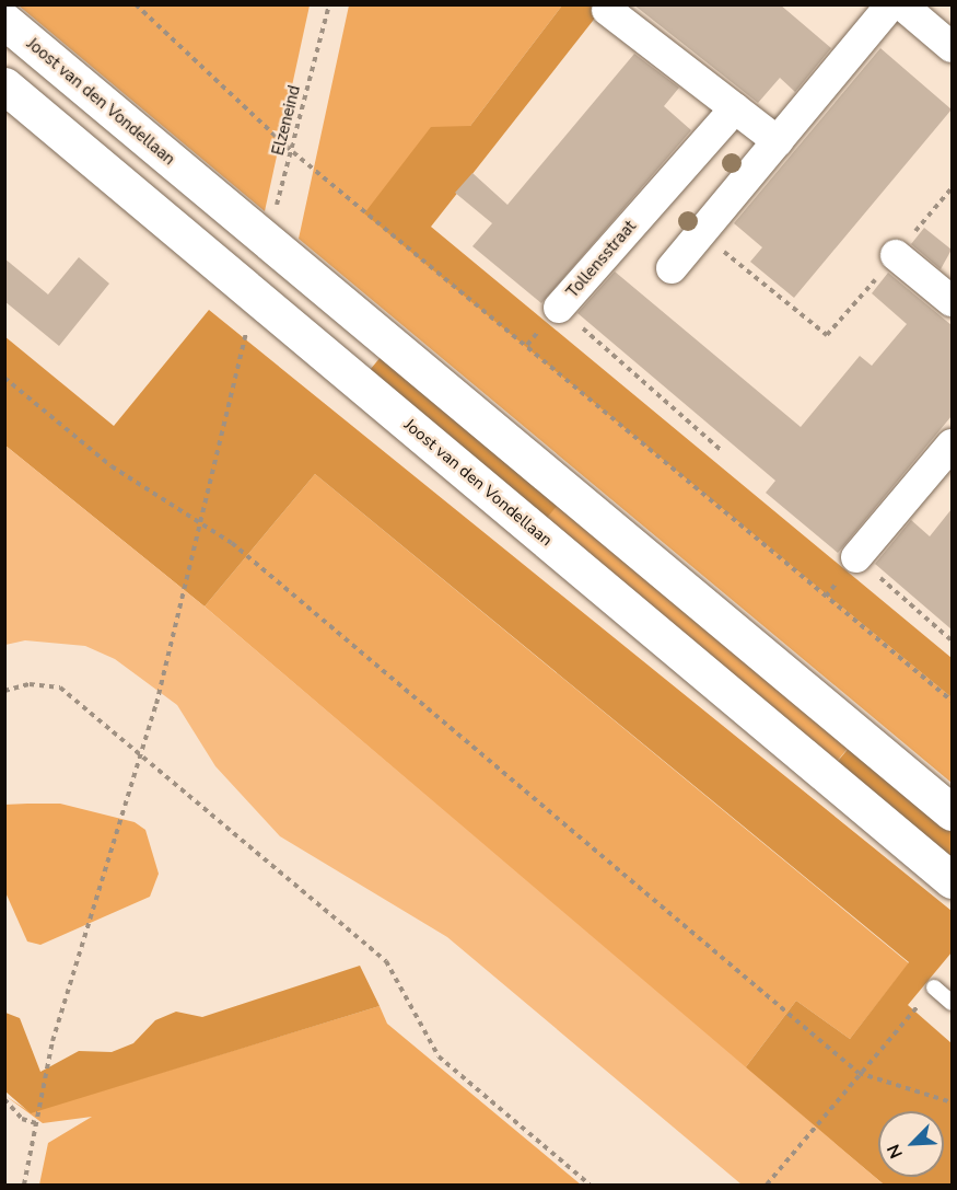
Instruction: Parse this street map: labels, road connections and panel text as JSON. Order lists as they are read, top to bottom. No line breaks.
{"streets":{"street":["Joost van den Vondellaan","Tollensstraat"],"path":["Elzeneind"]},"crossings":[["Joost van den Vondellaan","Elzeneind"]],"north":"bottom left"}
